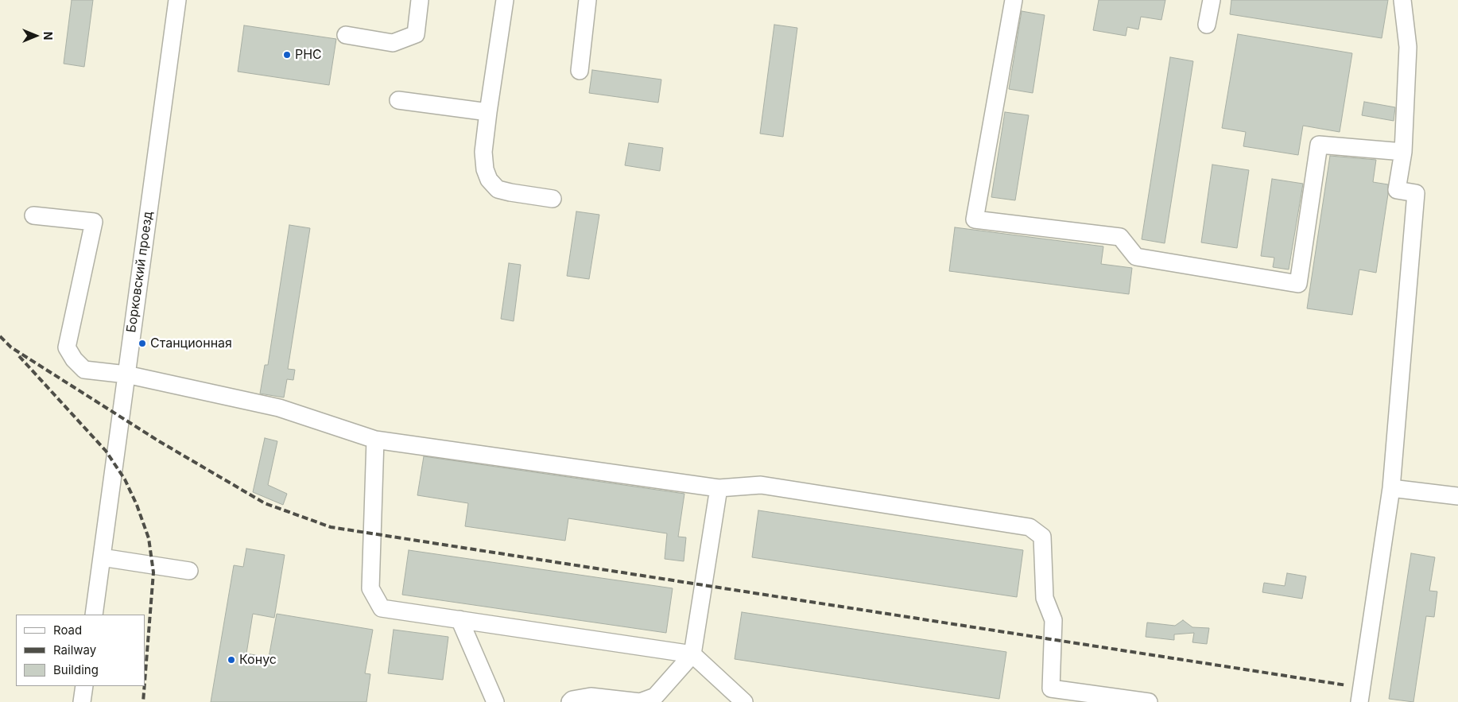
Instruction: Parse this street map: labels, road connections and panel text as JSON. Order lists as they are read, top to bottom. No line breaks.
{"streets":{"street":["Борковский проезд"]},"places":["РНС","Станционная","Конус"],"legend":["Road","Railway","Building"],"north":"right"}
